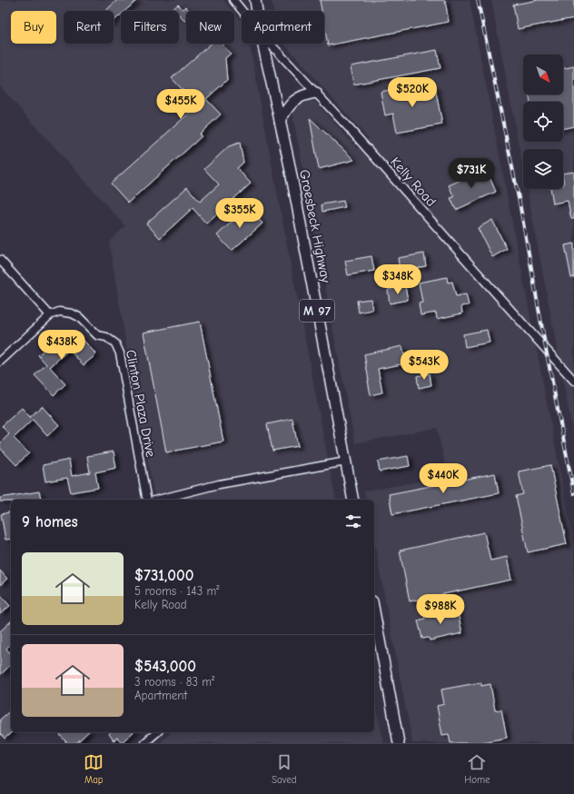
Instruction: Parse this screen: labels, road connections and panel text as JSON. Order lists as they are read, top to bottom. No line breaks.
{"streets":{"main road":["Groesbeck Highway","M 97"],"street":["Kelly Road","Clinton Plaza Drive"]},"north":"bottom right","page":{"chip":["Buy","Rent","Filters","New","Apartment"],"price":["$520K","$455K","$731K","$355K","$348K","$438K","$543K","$440K","$988K"],"heading":"9 homes","list":[{"name":"$731,000","note":"5 rooms · 143 m² · Kelly Road"},{"name":"$543,000","note":"3 rooms · 83 m² · Apartment"}],"tabs":["Map","Saved","Home"]}}
